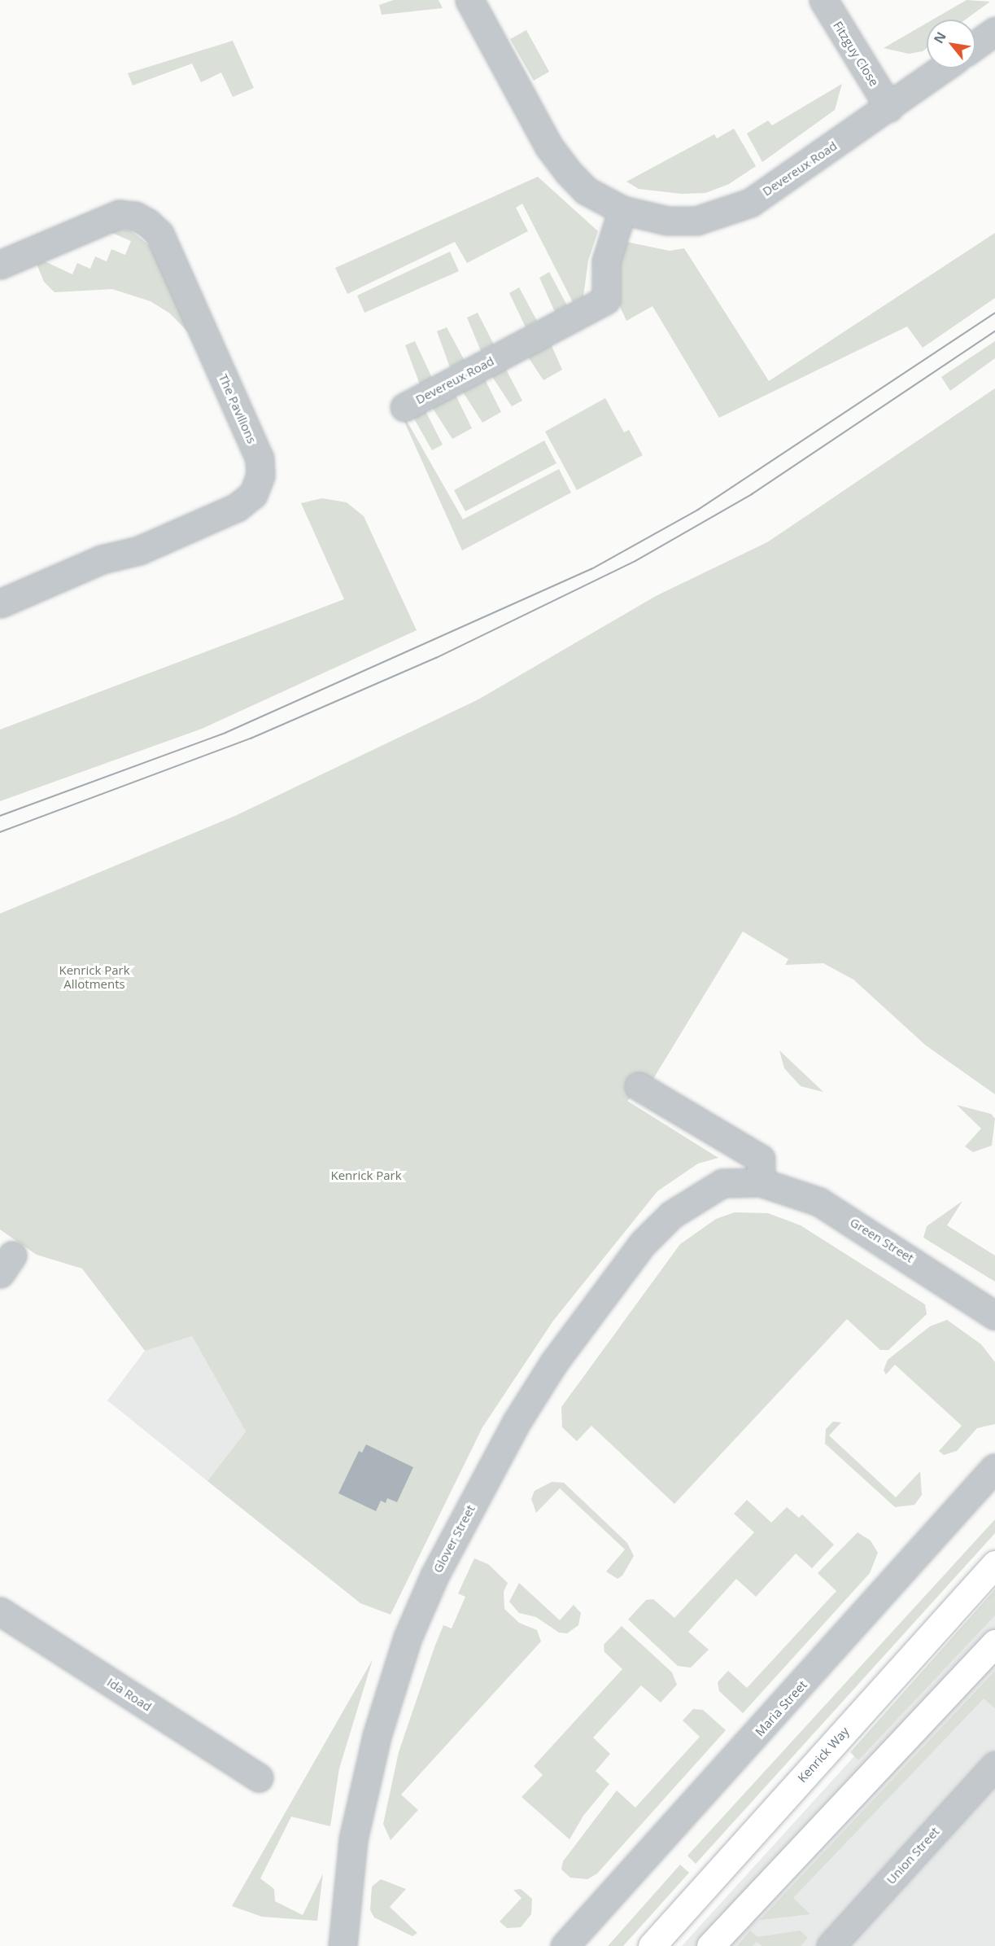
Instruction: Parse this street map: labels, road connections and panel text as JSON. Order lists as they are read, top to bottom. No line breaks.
{"streets":{"main road":["Kenrick Way"],"street":["Fitzguy Close","Devereux Road","The Pavilions","Green Street","Glover Street","Ida Road","Maria Street","Union Street"]},"crossings":[["Fitzguy Close","Devereux Road"],["Green Street","Glover Street"]],"parks":["Kenrick Park Allotments","Kenrick Park"],"north":"top left"}
